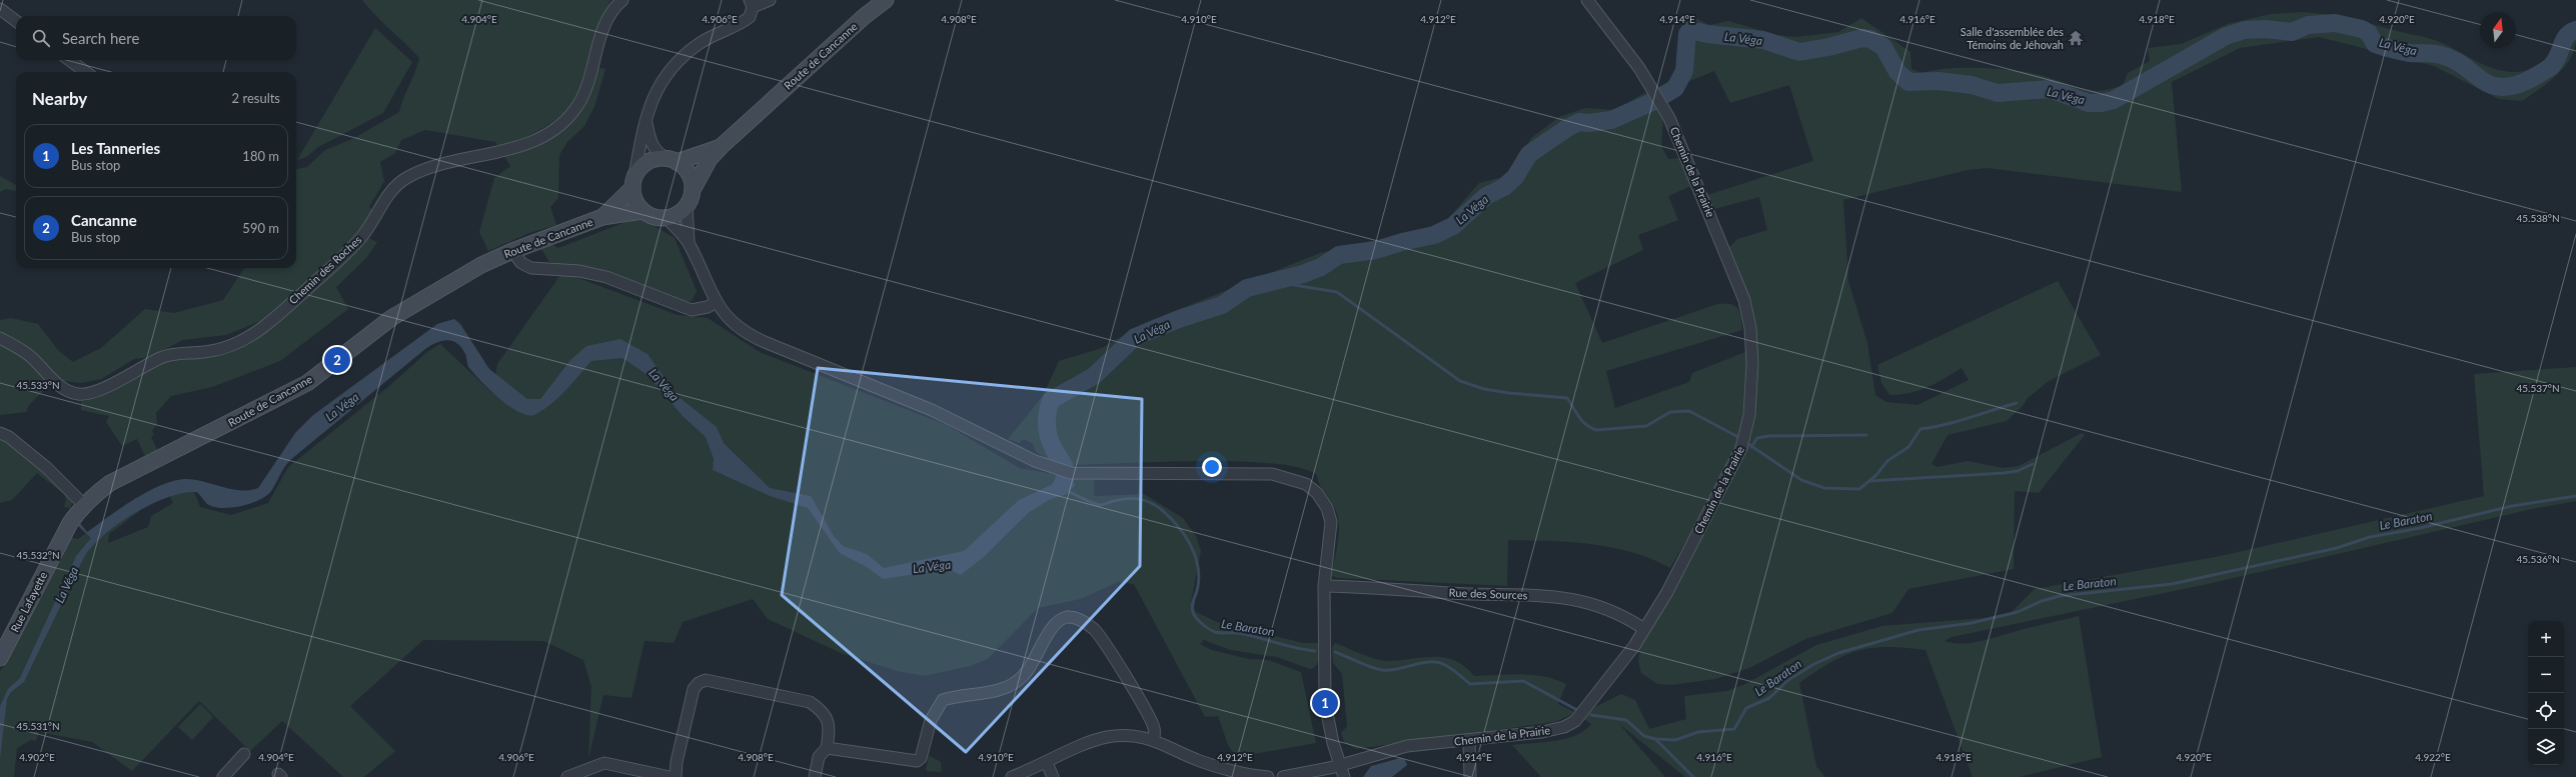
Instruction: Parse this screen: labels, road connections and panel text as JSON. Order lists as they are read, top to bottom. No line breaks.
{"streets":{"main road":["Route de Cancanne","Rue Lafayette"],"street":["Chemin de la Prairie","Chemin des Roches","Rue des Sources"]},"crossings":[["Route de Cancanne","Rue Lafayette"],["Chemin de la Prairie","Rue des Sources"]],"water":["La Véga","Le Baraton"],"places":{"temple":["Salle d'assemblée des Témoins de Jéhovah"]},"north":"top","page":{"search":"Search here","heading":["Nearby","2 results"],"list":[{"mark":"1","name":"Les Tanneries","note":"Bus stop","value":"180 m"},{"mark":"2","name":"Cancanne","note":"Bus stop","value":"590 m"}],"pins":["2","1"],"map_buttons":["+","−"]},"coordinates":["4.904°E","4.906°E","4.908°E","4.910°E","4.912°E","4.914°E","4.916°E","4.918°E","4.920°E","45.538°N","45.533°N","45.537°N","45.532°N","45.536°N","45.531°N","4.902°E","4.922°E"]}
